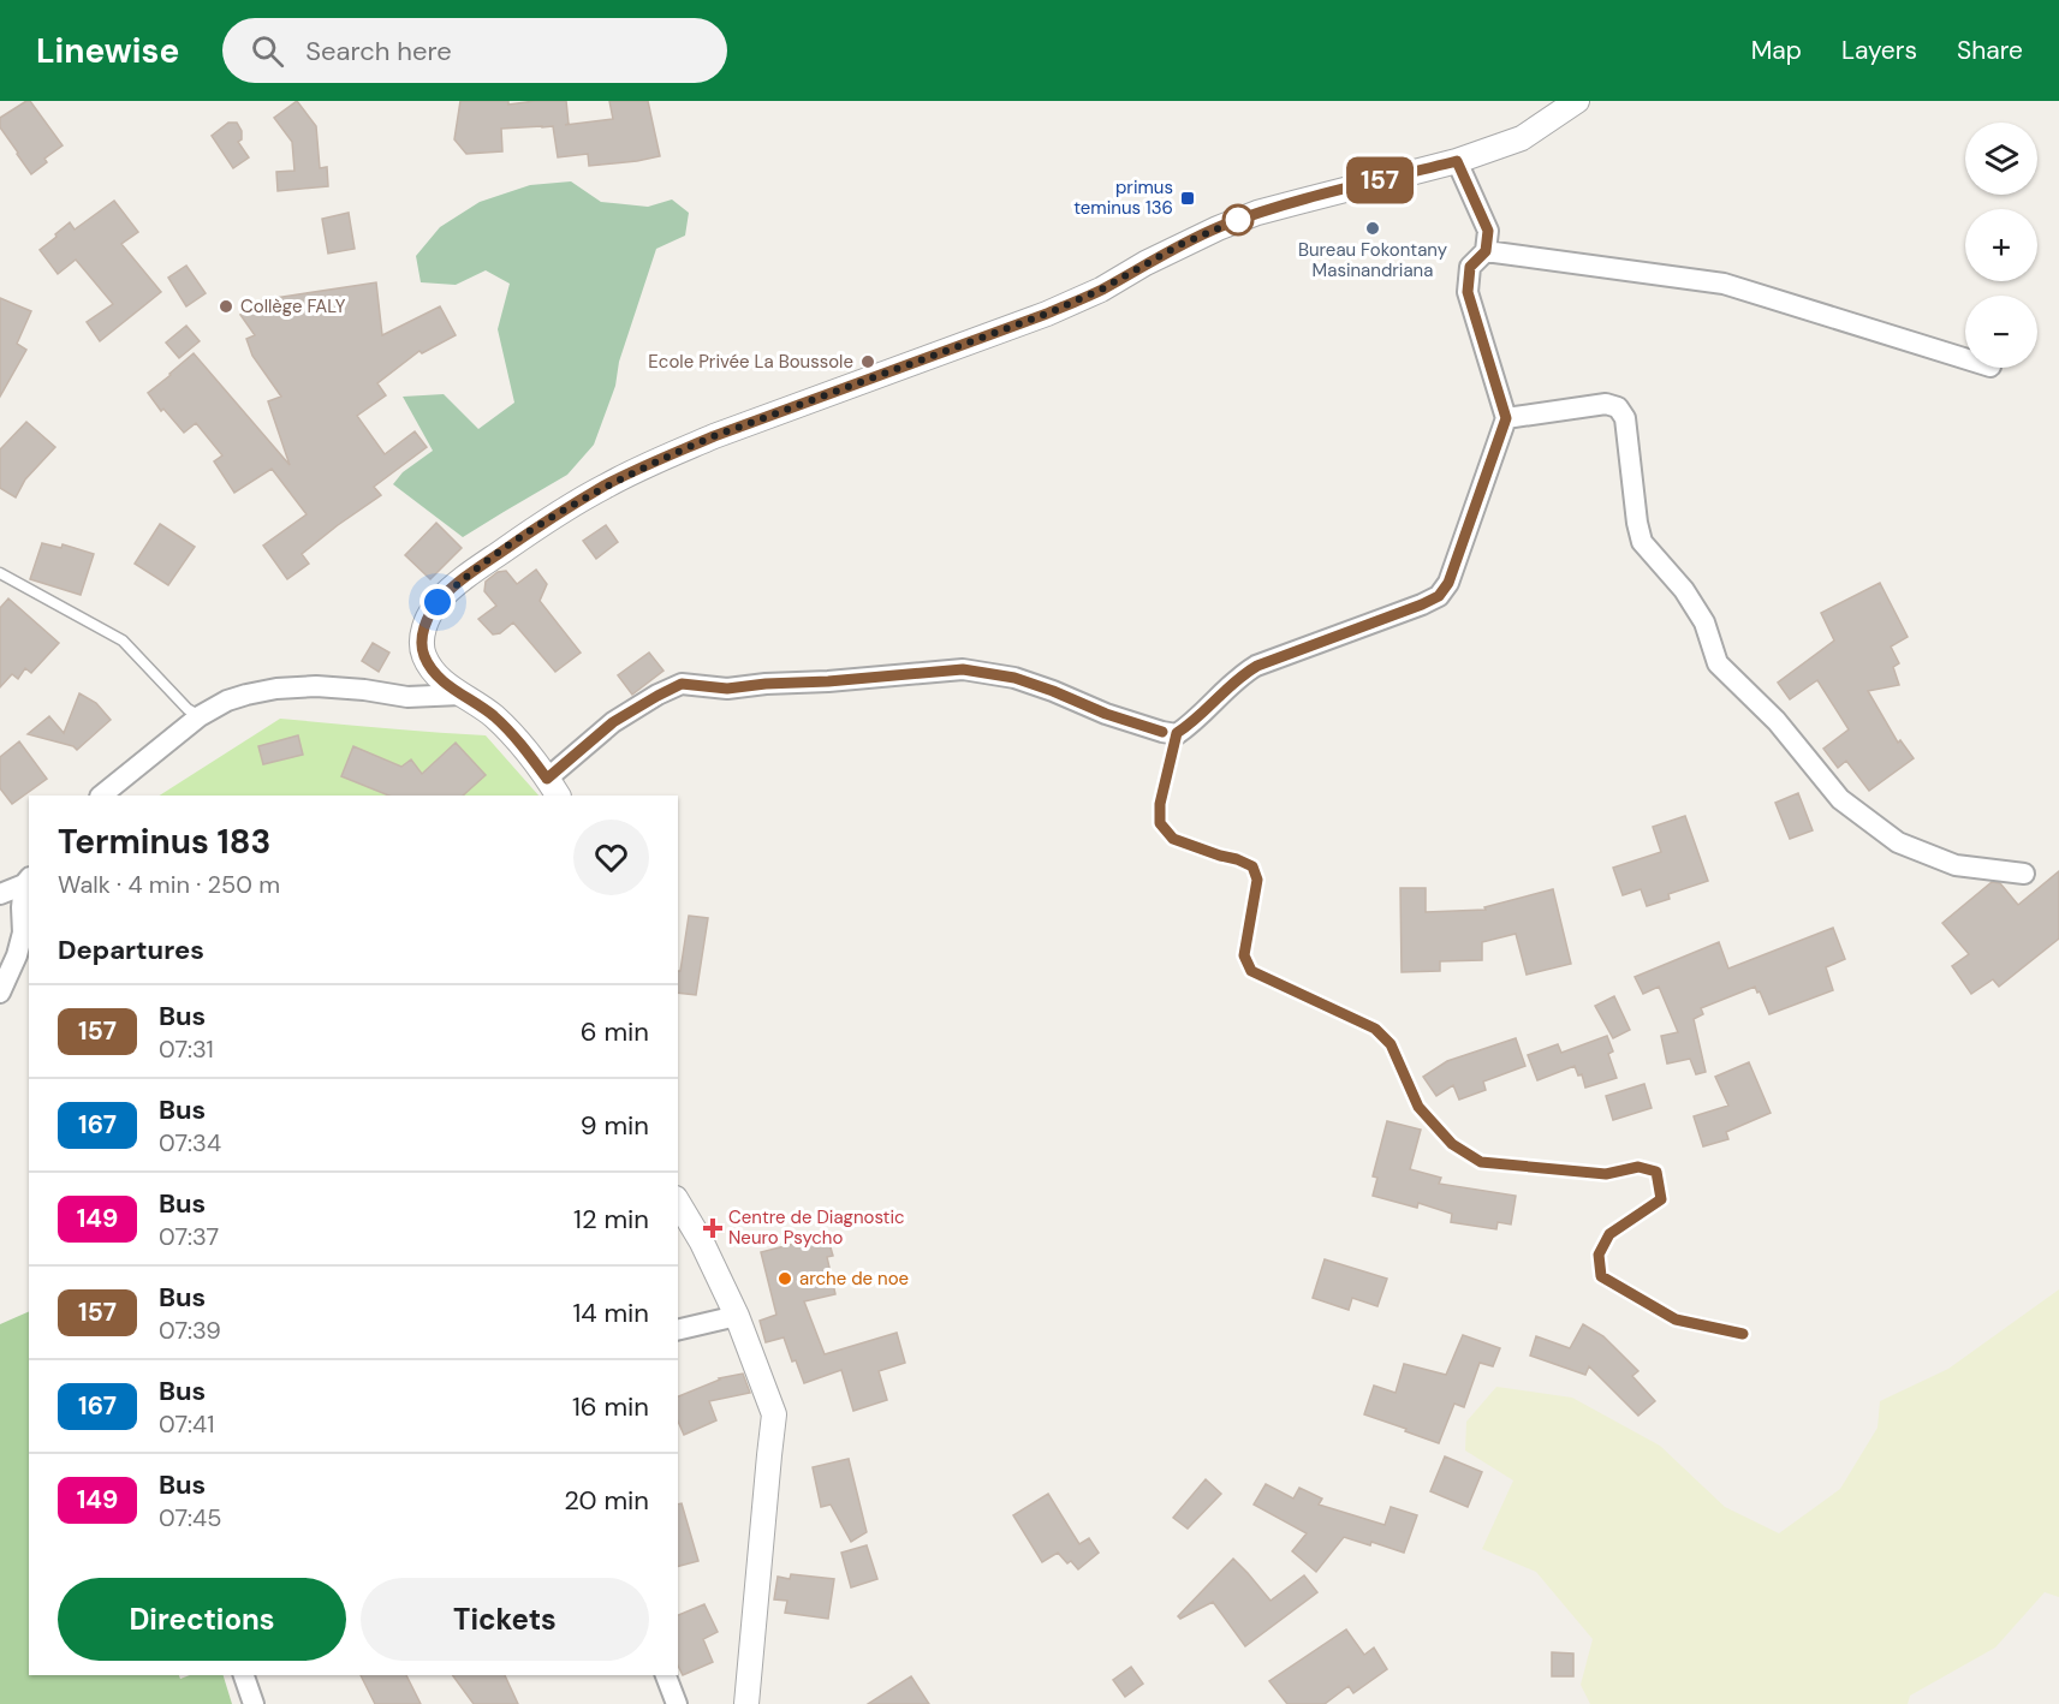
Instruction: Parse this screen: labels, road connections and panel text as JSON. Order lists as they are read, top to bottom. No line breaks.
{"places":{"transit":["primus teminus 136"],"other":["Bureau Fokontany Masinandriana","Collège FALY","Ecole Privée La Boussole","arche de noe"],"health":["Centre de Diagnostic Neuro Psycho"]},"lines":["bus line 157"],"page":{"header":"Linewise","search":"Search here","nav":["Map","Layers","Share"],"on_map":"157","map_buttons":["+","−"],"heading":[["Terminus 183","Walk · 4 min · 250 m"],"Departures"],"list":[{"mark":"157","name":"Bus","note":"07:31","value":"6 min"},{"mark":"167","name":"Bus","note":"07:34","value":"9 min"},{"mark":"149","name":"Bus","note":"07:37","value":"12 min"},{"mark":"157","name":"Bus","note":"07:39","value":"14 min"},{"mark":"167","name":"Bus","note":"07:41","value":"16 min"},{"mark":"149","name":"Bus","note":"07:45","value":"20 min"}],"buttons":["Directions","Tickets"]}}
